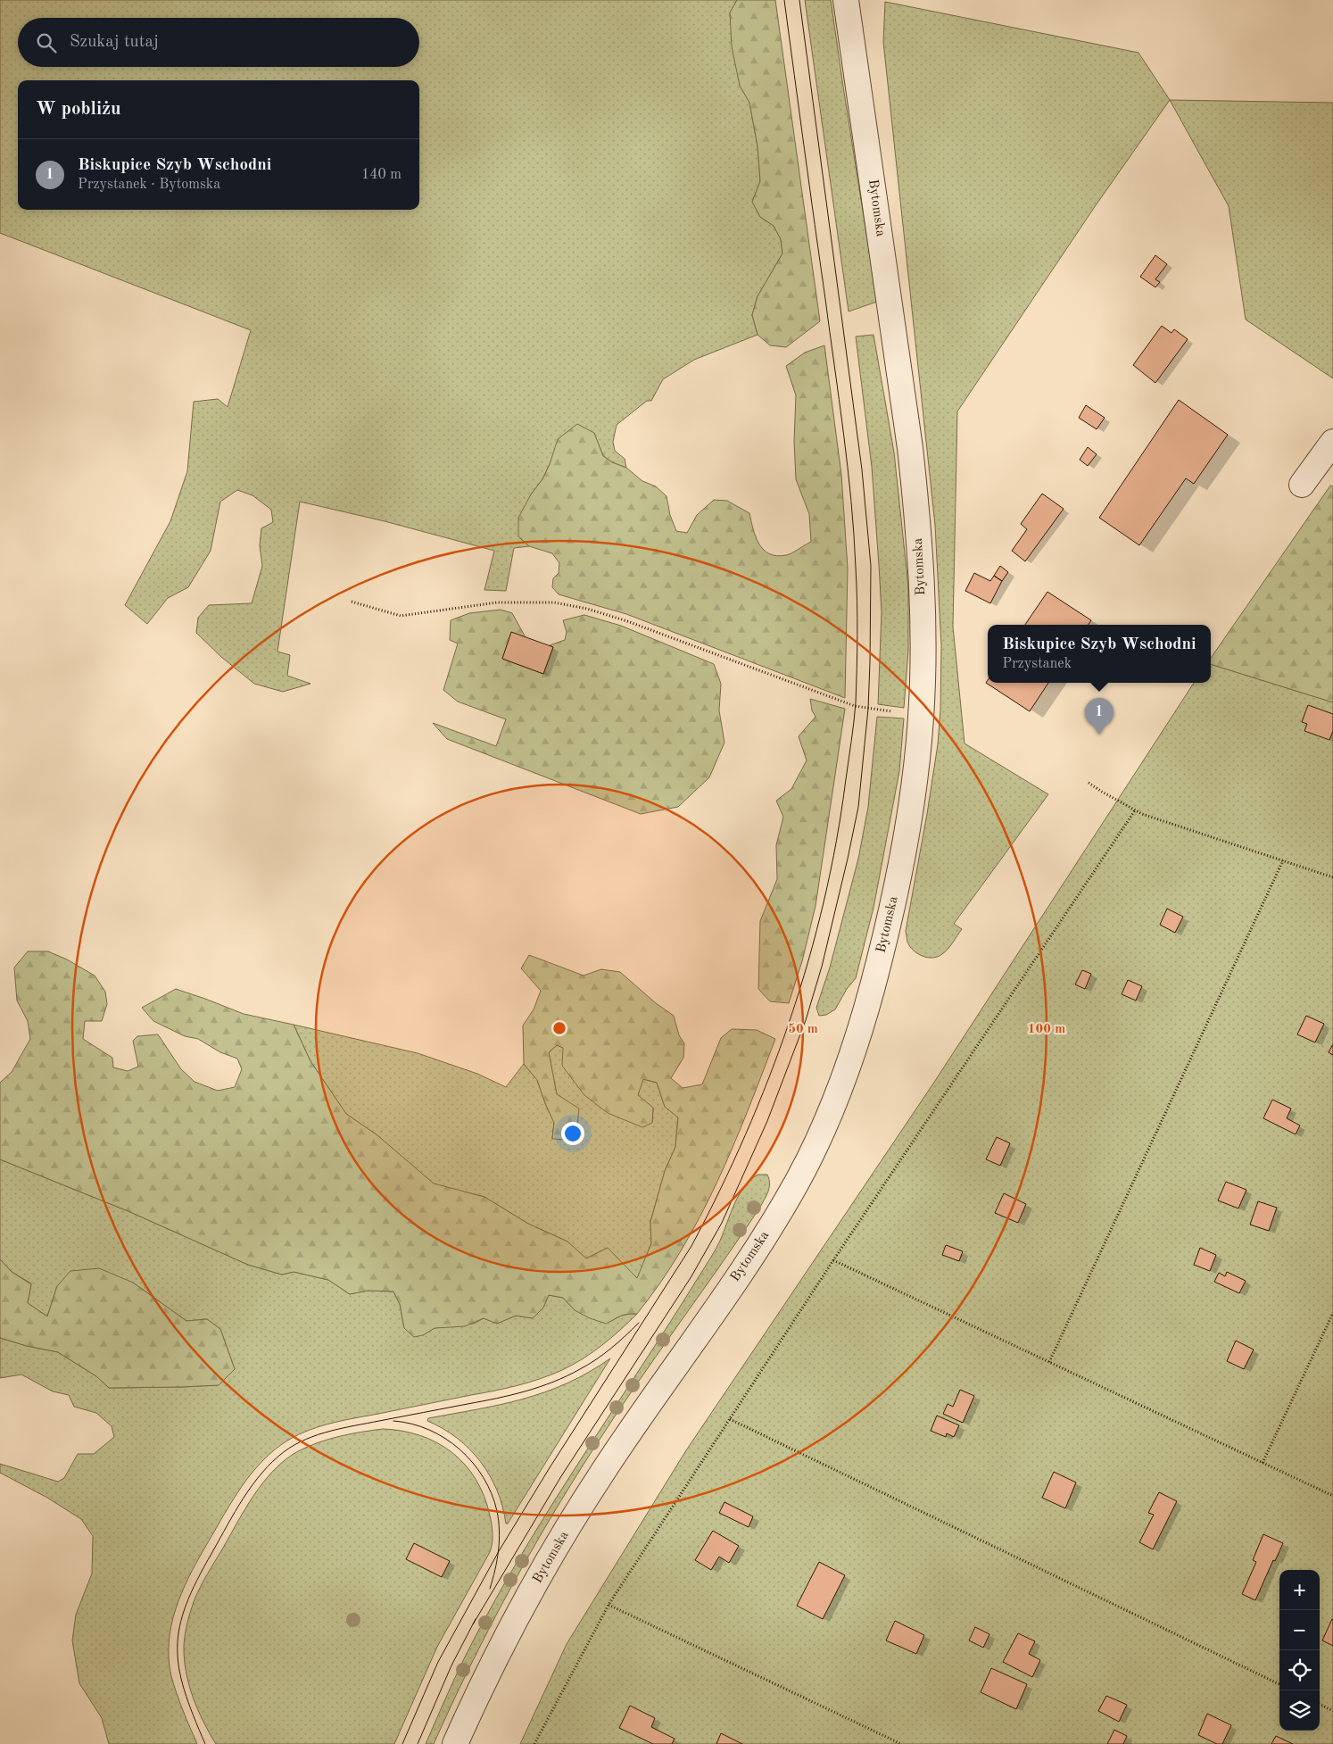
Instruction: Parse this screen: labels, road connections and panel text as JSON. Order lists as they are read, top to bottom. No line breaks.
{"streets":{"street":["Bytomska"]},"page":{"search":"Szukaj tutaj","heading":"W pobliżu","list":[{"mark":"1","name":"Biskupice Szyb Wschodni","note":"Przystanek · Bytomska","value":"140 m"}],"popup":["Biskupice Szyb Wschodni","Przystanek"],"pins":"1","map_buttons":["+","−"]},"rings":["50 m","100 m"]}
